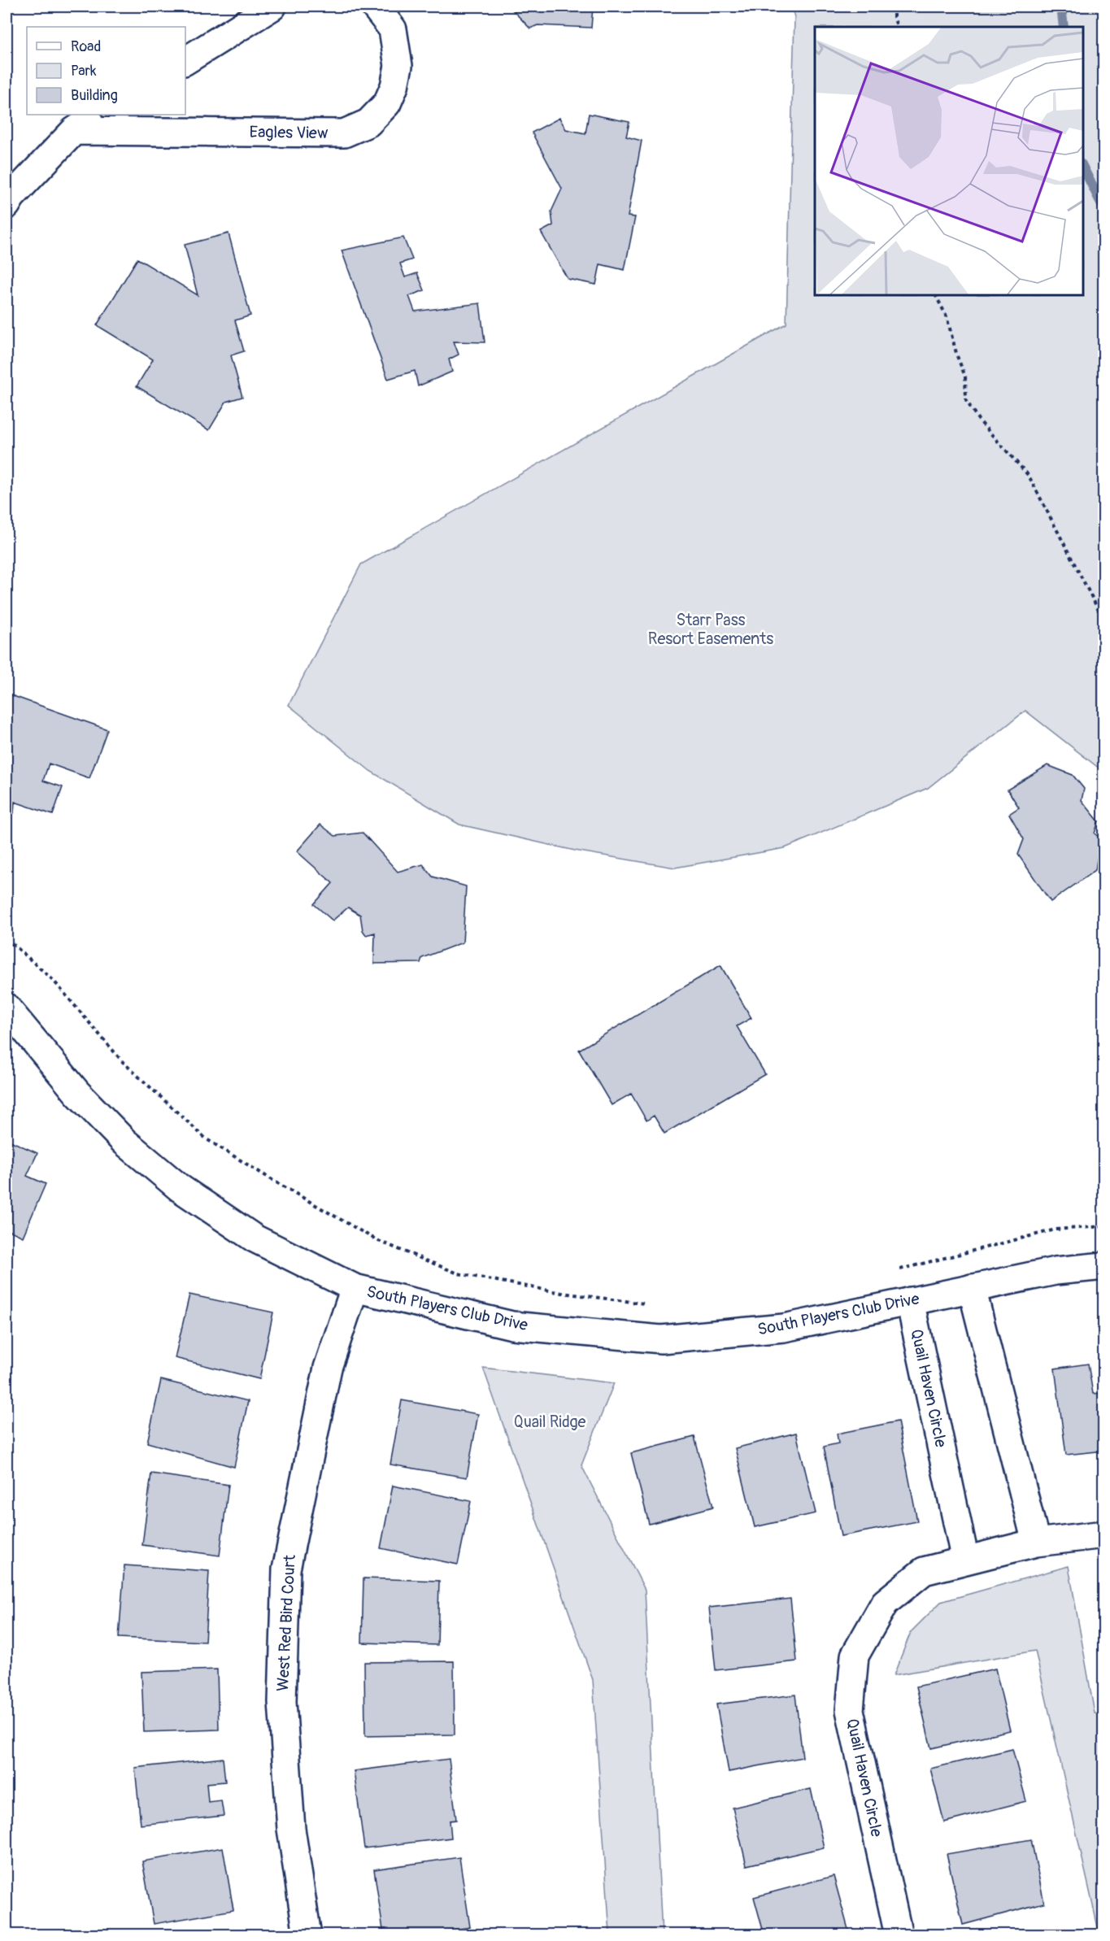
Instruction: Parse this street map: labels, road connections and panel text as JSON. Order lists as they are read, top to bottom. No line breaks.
{"streets":{"street":["Eagles View","South Players Club Drive","Quail Haven Circle","West Red Bird Court"]},"crossings":[["South Players Club Drive","Quail Haven Circle"],["South Players Club Drive","West Red Bird Court"]],"parks":["Starr Pass Resort Easements","Quail Ridge"],"legend":["Road","Park","Building"]}
